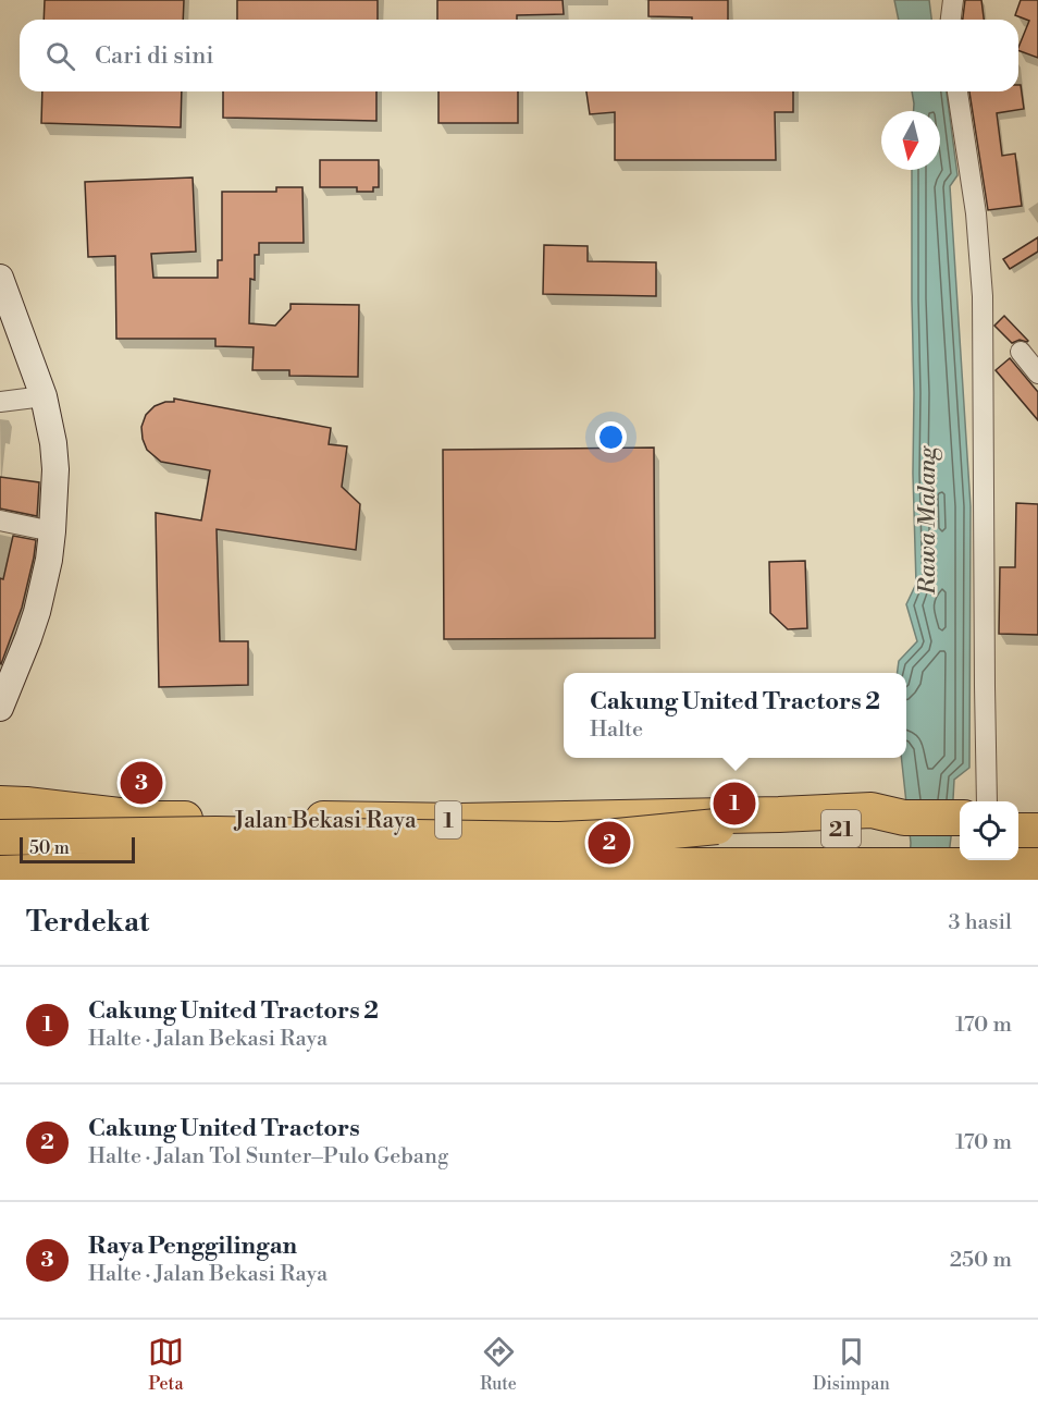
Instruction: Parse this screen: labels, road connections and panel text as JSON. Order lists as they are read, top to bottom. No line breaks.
{"streets":{"highway":["Jalan Bekasi Raya","1","21"]},"crossings":[["Jalan Bekasi Raya","21"]],"water":["Rawa Malang"],"scale_bar":"50 m","north":"bottom","page":{"search":"Cari di sini","popup":["Cakung United Tractors 2","Halte"],"pins":["3","1","2"],"scale":"50 m","heading":["Terdekat","3 hasil"],"list":[{"mark":"1","name":"Cakung United Tractors 2","note":"Halte · Jalan Bekasi Raya","value":"170 m"},{"mark":"2","name":"Cakung United Tractors","note":"Halte · Jalan Tol Sunter–Pulo Gebang","value":"170 m"},{"mark":"3","name":"Raya Penggilingan","note":"Halte · Jalan Bekasi Raya","value":"250 m"}],"nav":["Peta","Rute","Disimpan"]}}
